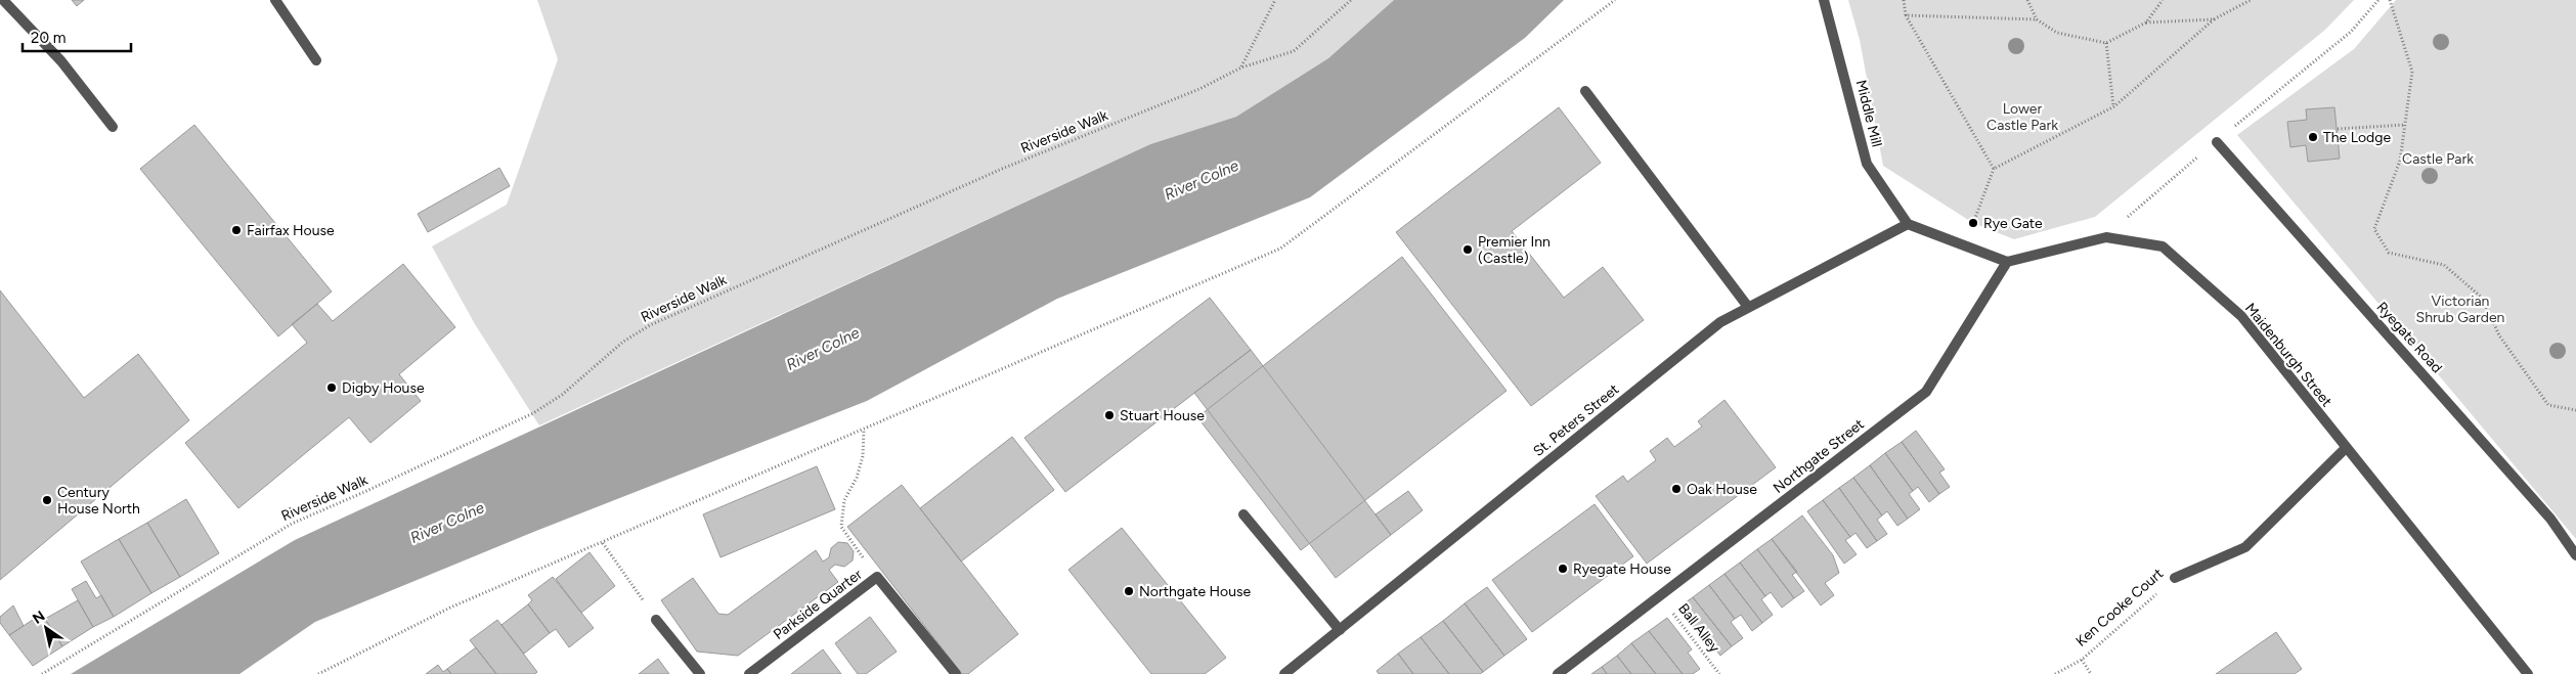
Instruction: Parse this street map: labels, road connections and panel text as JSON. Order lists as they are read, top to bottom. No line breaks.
{"streets":{"street":["Middle Mill","Ryegate Road","Maidenburgh Street","St. Peters Street","Northgate Street","Parkside Quarter","Ken Cooke Court"],"path":["Riverside Walk","Ball Alley"]},"crossings":[["Middle Mill","St. Peters Street"],["Maidenburgh Street","Northgate Street"],["Maidenburgh Street","Ken Cooke Court"],["Northgate Street","Ball Alley"]],"water":["River Colne"],"parks":["Lower Castle Park","Castle Park","Victorian Shrub Garden"],"places":["The Lodge","Rye Gate","Fairfax House","Premier Inn (Castle)","Digby House","Stuart House","Oak House","Century House North","Ryegate House","Northgate House"],"scale_bar":"20 m","north":"top left"}
